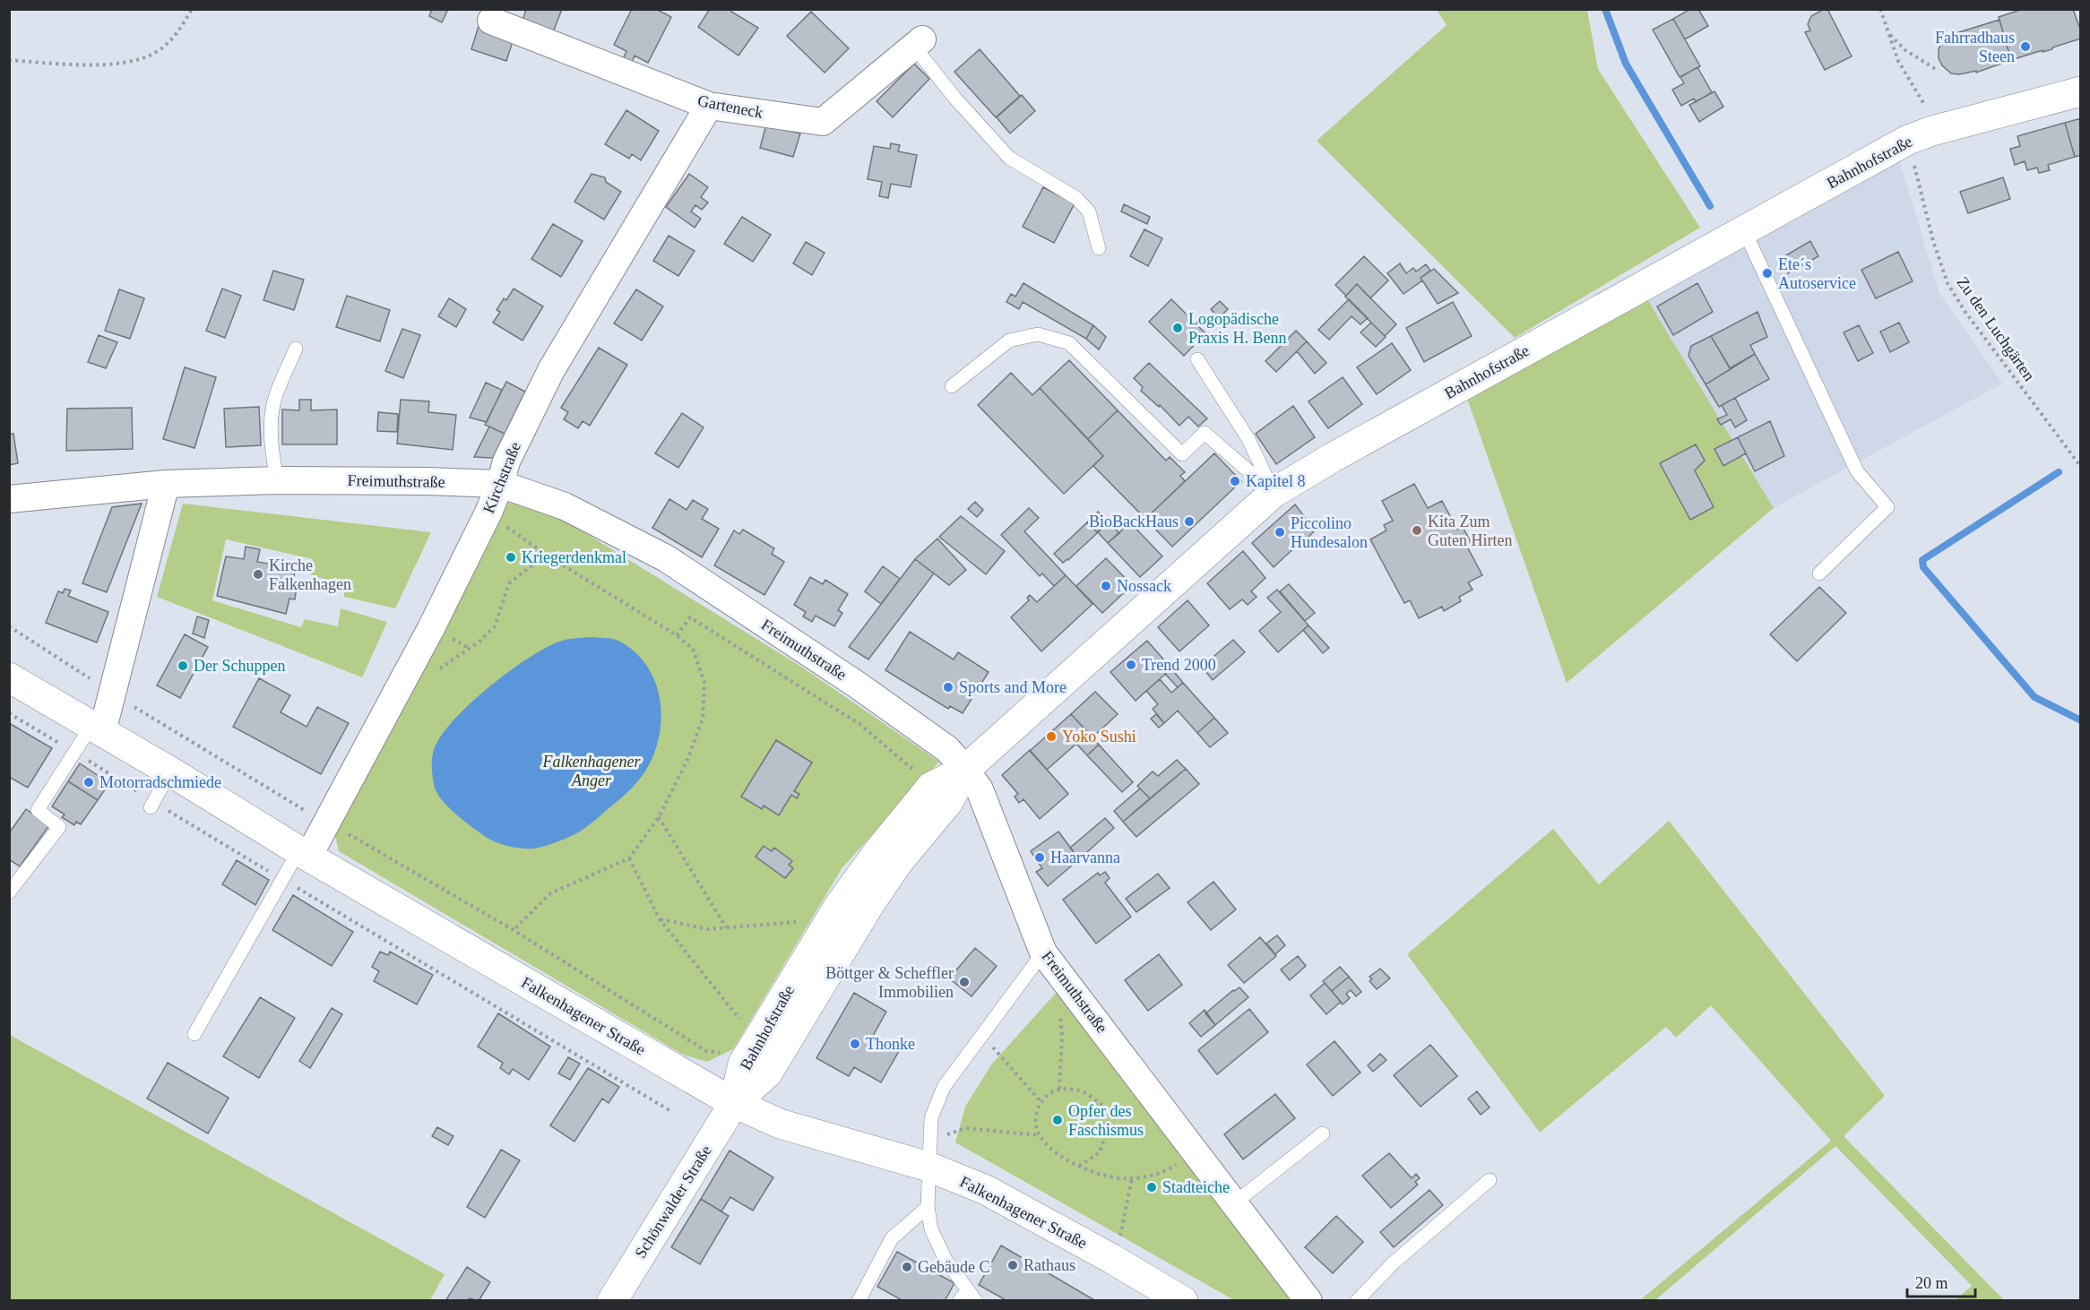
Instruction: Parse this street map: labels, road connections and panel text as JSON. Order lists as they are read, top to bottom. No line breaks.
{"streets":{"street":["Garteneck","Bahnhofstraße","Kirchstraße","Freimuthstraße","Falkenhagener Straße","Schönwalder Straße"],"path":["Zu den Luchgärten"]},"crossings":[["Garteneck","Kirchstraße"],["Bahnhofstraße","Freimuthstraße"],["Bahnhofstraße","Falkenhagener Straße"],["Bahnhofstraße","Schönwalder Straße"],["Kirchstraße","Freimuthstraße"],["Kirchstraße","Falkenhagener Straße"],["Falkenhagener Straße","Schönwalder Straße"]],"parks":["Falkenhagener Anger"],"places":["Fahrradhaus Steen","Ete´s Autoservice","Logopädische Praxis H. Benn","Kapitel 8","BioBackHaus","Kita Zum Guten Hirten","Piccolino Hundesalon","Kriegerdenkmal","Kirche Falkenhagen","Nossack","Trend 2000","Der Schuppen","Sports and More","Yoko Sushi","Motorradschmiede","Haarvanna","Böttger & Scheffler Immobilien","Thonke","Opfer des Faschismus","Stadteiche","Rathaus","Gebäude C"],"scale_bar":"20 m"}
